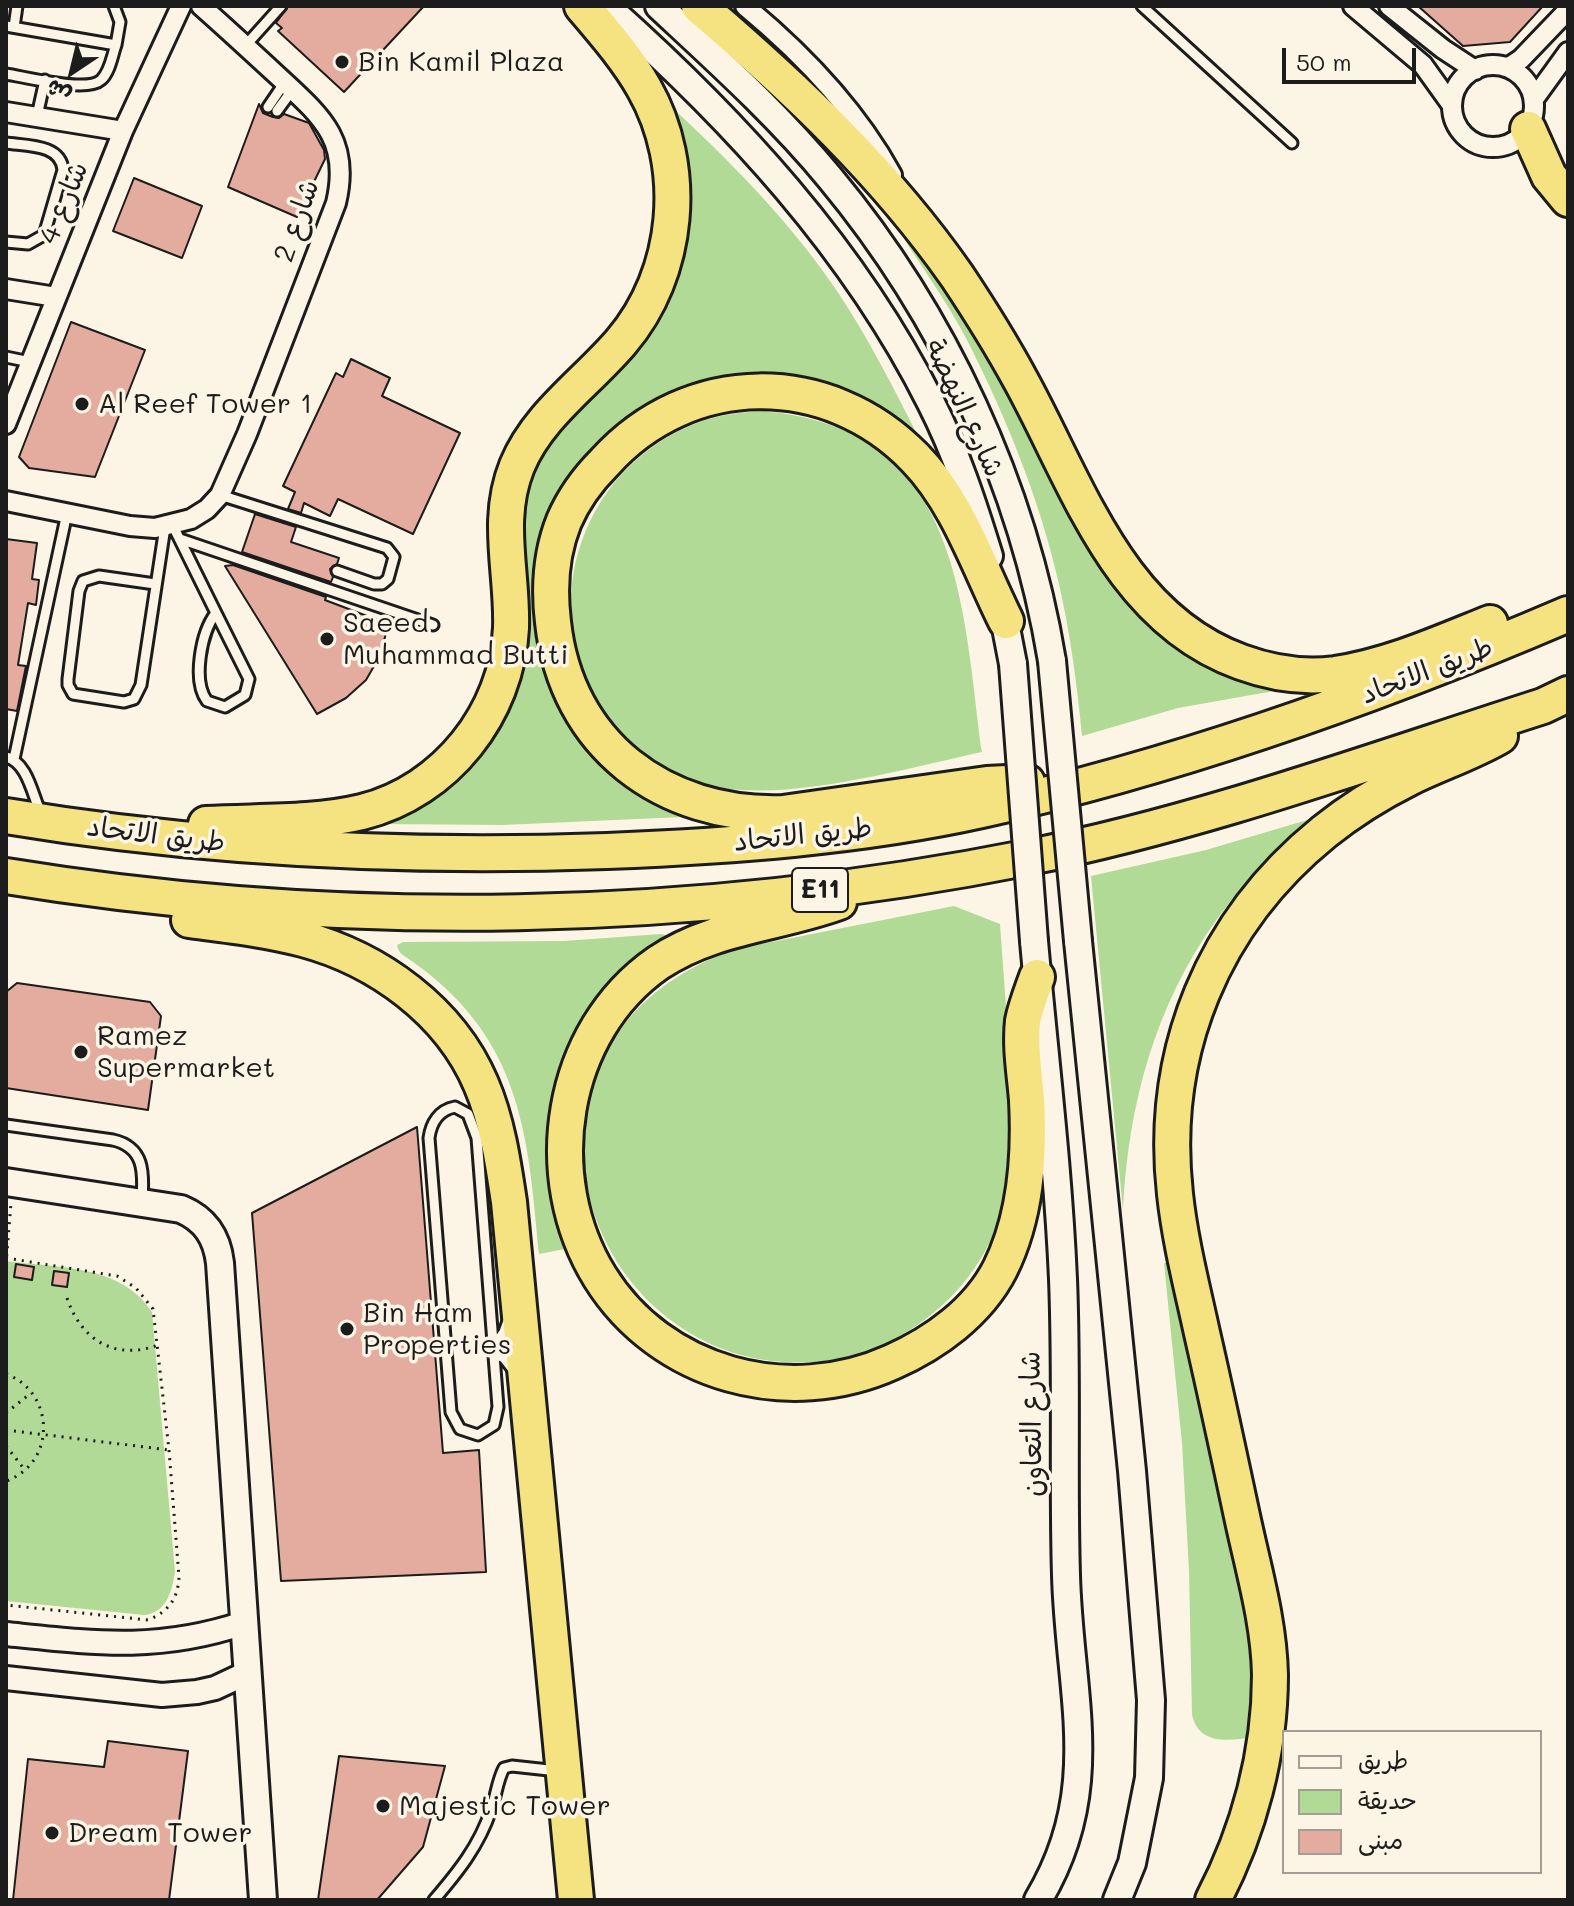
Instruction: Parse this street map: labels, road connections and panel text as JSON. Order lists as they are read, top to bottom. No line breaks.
{"streets":{"highway":["طريق الاتحاد","E11"],"main road":["شارع النهضة","شارع التعاون"],"street":["شارع 4","شارع 2"]},"crossings":[["شارع النهضة","شارع التعاون"]],"places":["Bin Kamil Plaza","Al Reef Tower 1","Saeed Muhammad Butti","Ramez Supermarket","Bin Ham Properties","Majestic Tower","Dream Tower"],"legend":["طريق","حديقة","مبنى"],"scale_bar":"50 m","north":"bottom left"}
